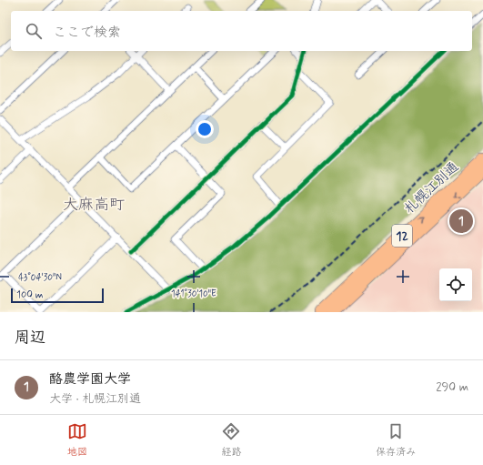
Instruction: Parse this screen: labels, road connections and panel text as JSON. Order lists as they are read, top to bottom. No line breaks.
{"streets":{"highway":["札幌江別通","12"]},"districts":["大麻高町"],"scale_bar":"100 m","page":{"search":"ここで検索","pins":"1","scale":"100 m","heading":"周辺","list":[{"mark":"1","name":"酪農学園大学","note":"大学 · 札幌江別通","value":"290 m"}],"nav":["地図","経路","保存済み"]},"coordinates":["43°04'30\"N","141°30'10\"E"]}
